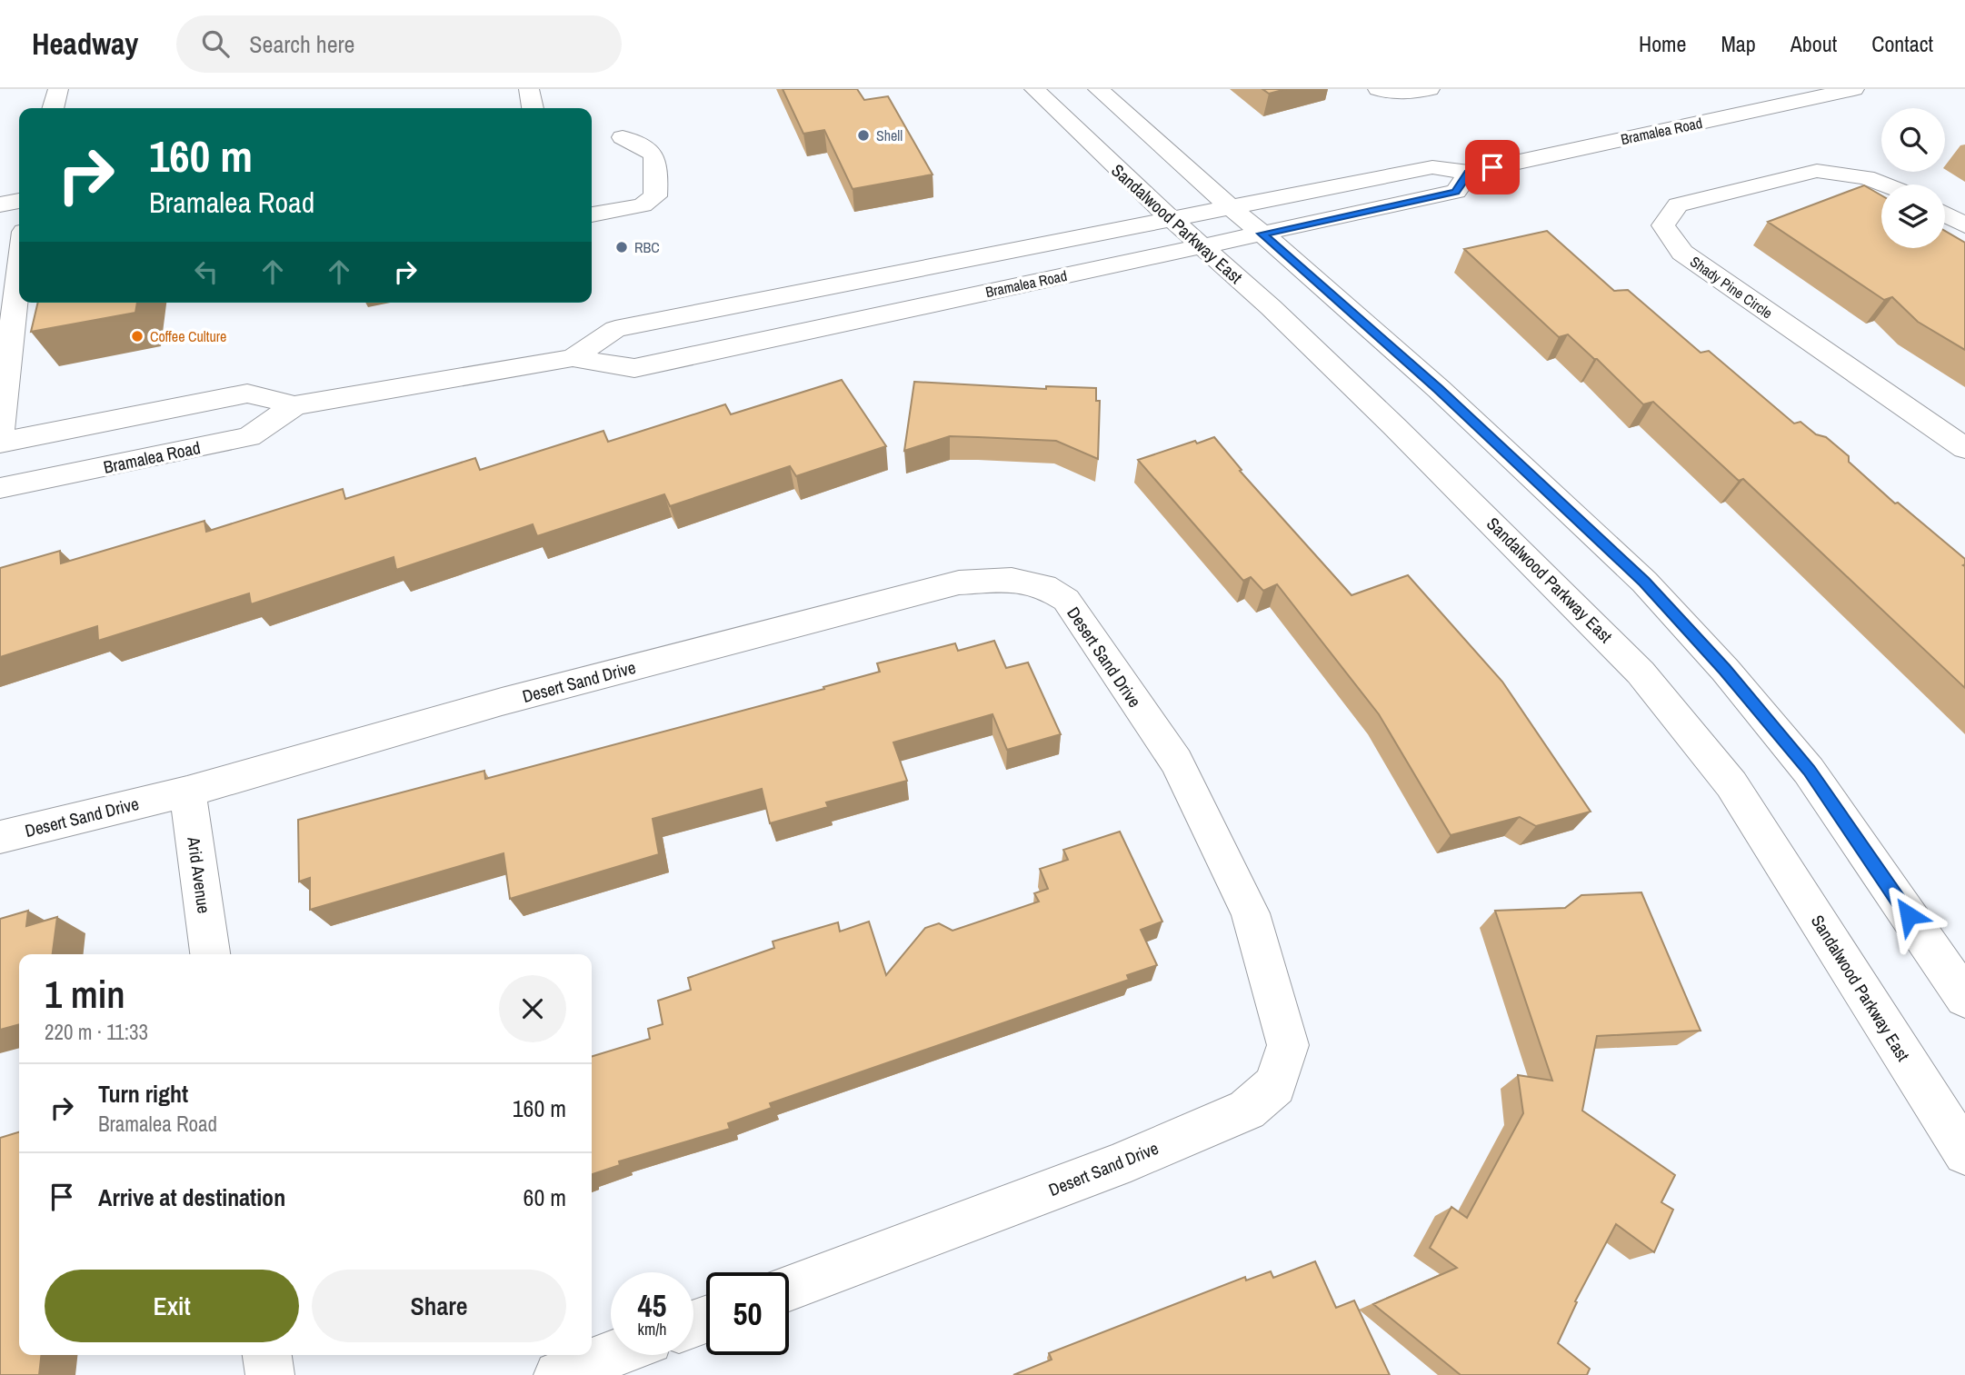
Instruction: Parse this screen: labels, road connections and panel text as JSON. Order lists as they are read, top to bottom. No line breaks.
{"streets":{"main road":["Bramalea Road","Sandalwood Parkway East","Shady Pine Circle","Desert Sand Drive","Arid Avenue"]},"crossings":[["Bramalea Road","Sandalwood Parkway East"],["Desert Sand Drive","Arid Avenue"]],"places":["Shell","RBC","Coffee Culture"],"page":{"header":"Headway","search":"Search here","nav":["Home","Map","About","Contact"],"turn":["160 m","Bramalea Road"],"heading":["1 min","220 m · 11:33"],"list":[{"name":"Turn right","note":"Bramalea Road","value":"160 m"},{"name":"Arrive at destination","value":"60 m"}],"buttons":["Exit","Share"],"speed":"45 km/h","limit":"50"}}
